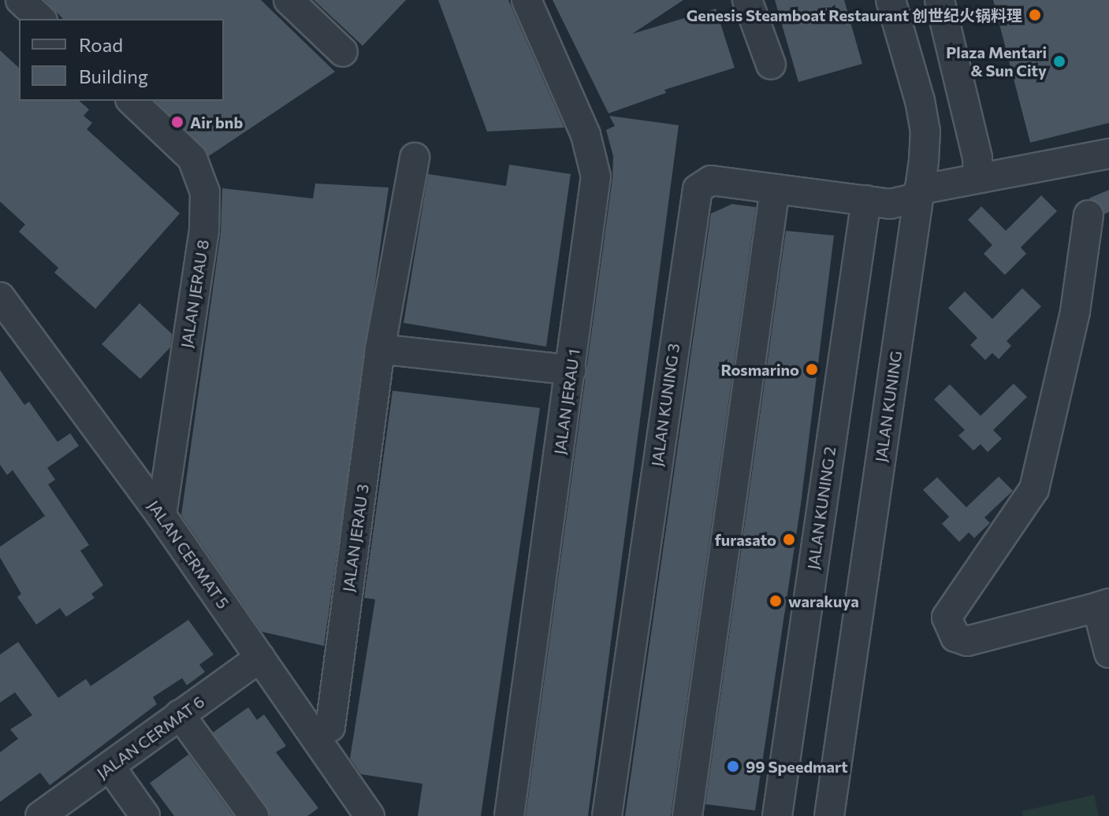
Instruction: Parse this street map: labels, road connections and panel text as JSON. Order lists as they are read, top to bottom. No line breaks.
{"streets":{"street":["JALAN JERAU 8","JALAN JERAU 1","JALAN KUNING 3","JALAN KUNING","JALAN KUNING 2","JALAN JERAU 3","JALAN CERMAT 5","JALAN CERMAT 6"]},"crossings":[["JALAN JERAU 8","JALAN CERMAT 5"],["JALAN KUNING 3","JALAN KUNING"],["JALAN KUNING 3","JALAN KUNING 2"],["JALAN CERMAT 5","JALAN CERMAT 6"]],"places":["Genesis Steamboat Restaurant 创世纪火锅料理","Plaza Mentari & Sun City","Air bnb","Rosmarino","furasato","warakuya","99 Speedmart"],"legend":["Road","Building"]}
